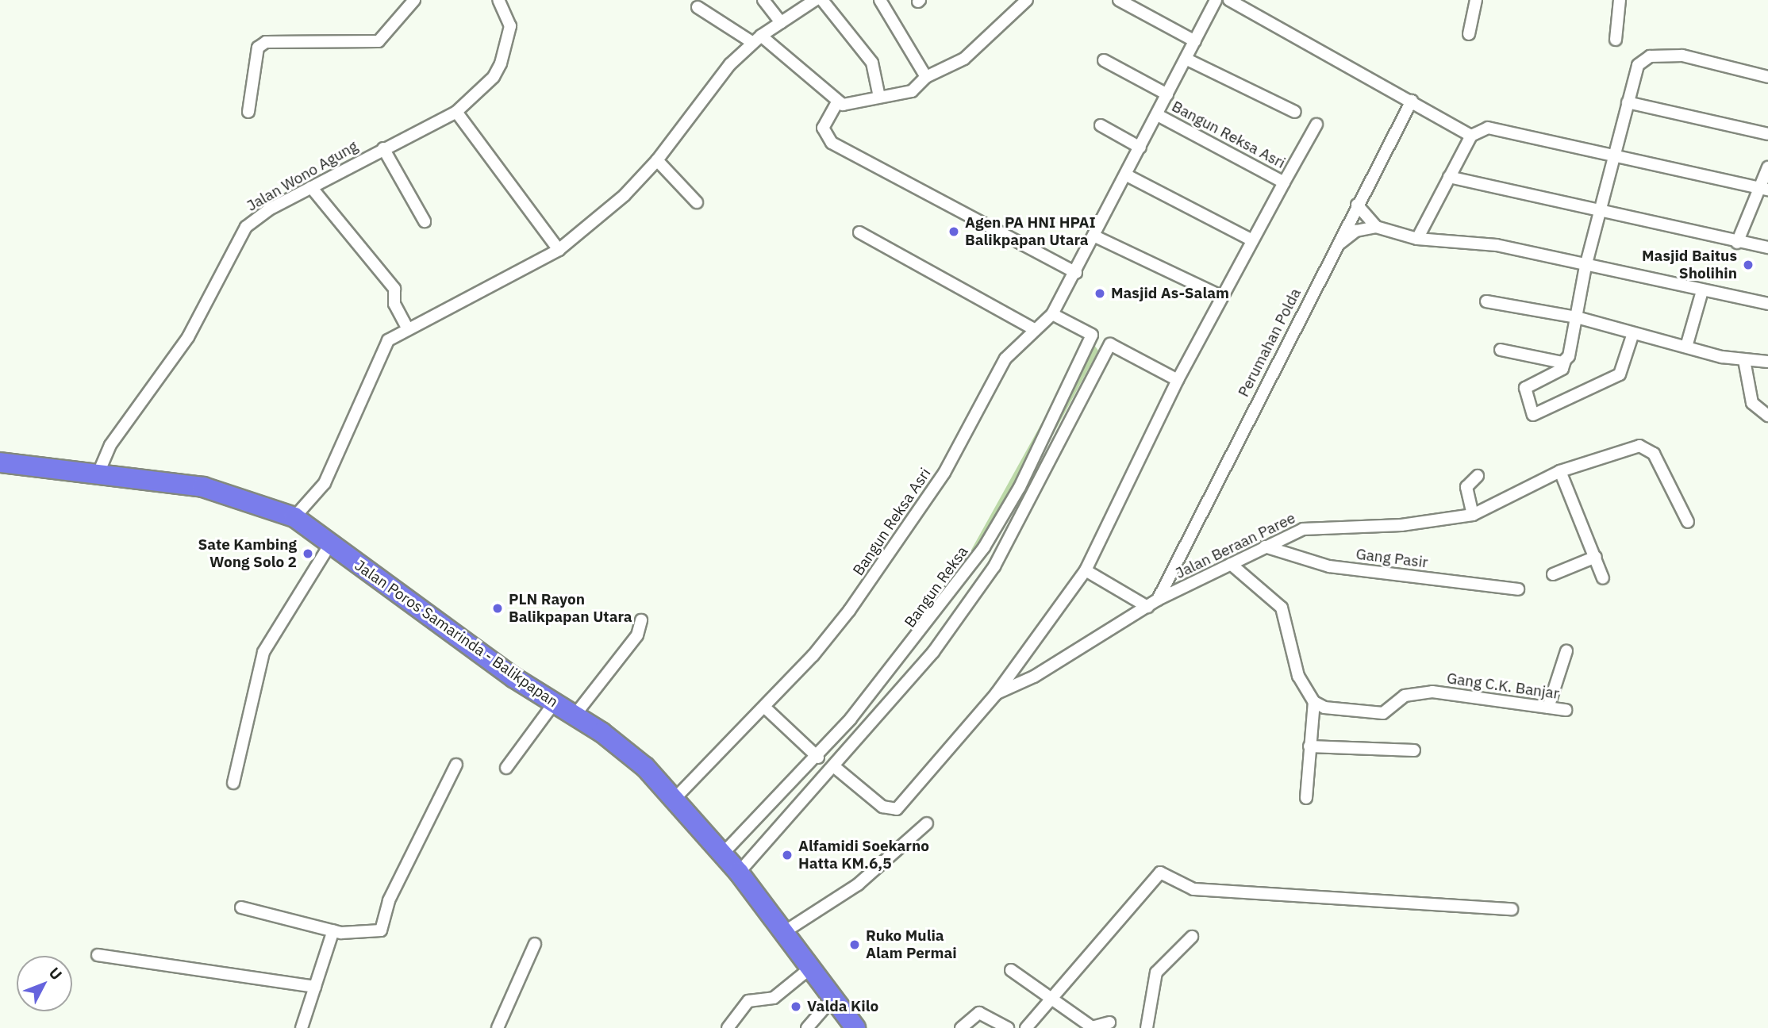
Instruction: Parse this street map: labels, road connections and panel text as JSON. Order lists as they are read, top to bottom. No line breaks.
{"streets":{"highway":["Jalan Poros Samarinda - Balikpapan"],"street":["Bangun Reksa Asri","Jalan Wono Agung","Perumahan Polda","Jalan Beraan Paree","Gang Pasir","Bangun Reksa","Gang C.K. Banjar"]},"crossings":[["Bangun Reksa Asri","Jalan Beraan Paree"],["Bangun Reksa Asri","Jalan Poros Samarinda - Balikpapan"],["Jalan Wono Agung","Jalan Poros Samarinda - Balikpapan"],["Perumahan Polda","Jalan Beraan Paree"],["Jalan Beraan Paree","Gang Pasir"],["Bangun Reksa","Jalan Poros Samarinda - Balikpapan"]],"places":["Agen PA HNI HPAI Balikpapan Utara","Masjid Baitus Sholihin","Masjid As-Salam","Sate Kambing Wong Solo 2","PLN Rayon Balikpapan Utara","Alfamidi Soekarno Hatta KM.6,5","Ruko Mulia Alam Permai","Valda Kilo"],"north":"top right"}
